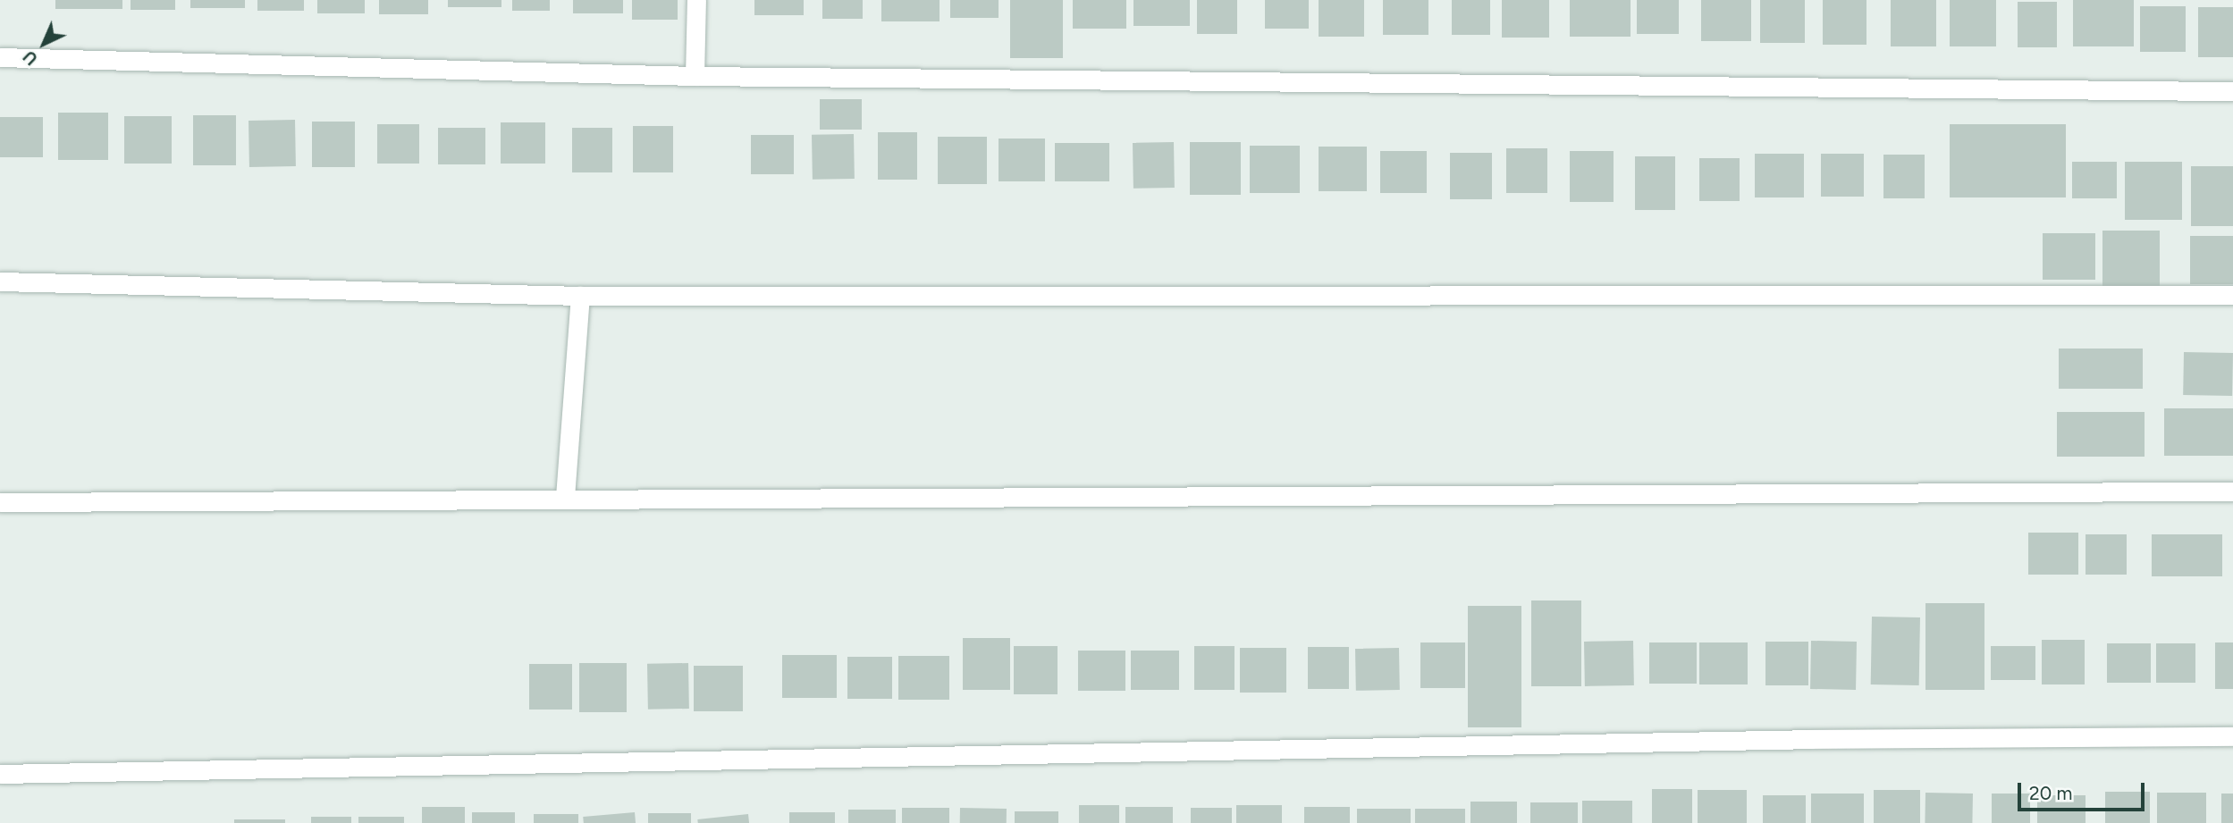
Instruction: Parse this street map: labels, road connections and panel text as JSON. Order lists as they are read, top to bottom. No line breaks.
{"scale_bar":"20 m","north":"bottom left"}
